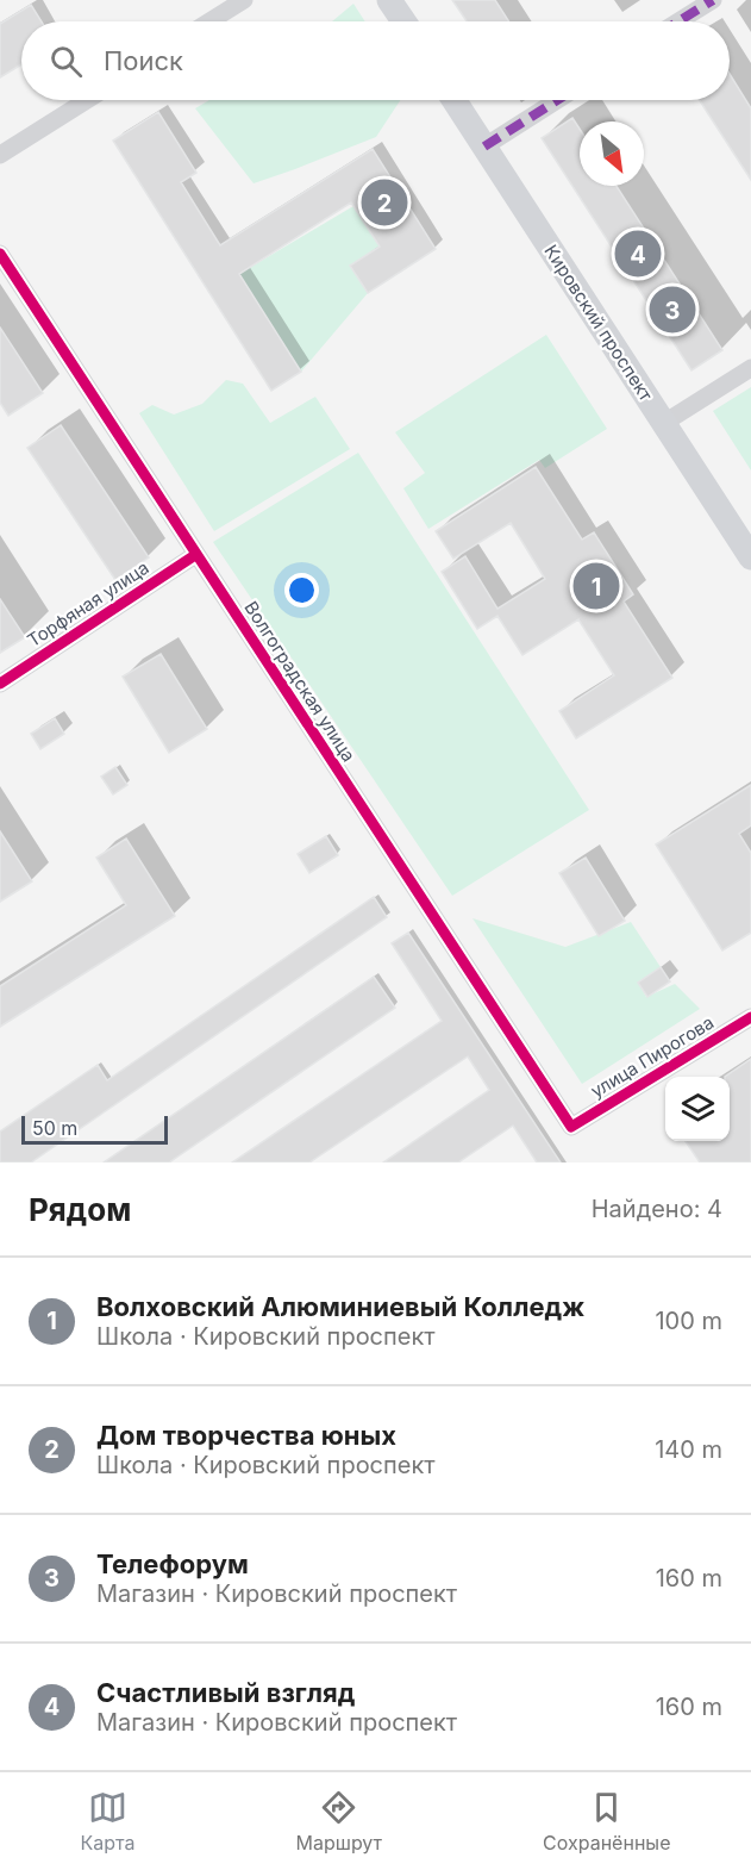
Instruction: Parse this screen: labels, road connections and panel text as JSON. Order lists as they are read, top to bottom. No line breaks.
{"streets":{"main road":["Кировский проспект"],"street":["Торфяная улица","Волгоградская улица","улица Пирогова"]},"crossings":[["Торфяная улица","Волгоградская улица"],["Волгоградская улица","улица Пирогова"]],"scale_bar":"50 m","north":"bottom right","page":{"search":"Поиск","pins":["2","4","3","1"],"scale":"50 m","heading":["Рядом","Найдено: 4"],"list":[{"mark":"1","name":"Волховский Алюминиевый Колледж","note":"Школа · Кировский проспект","value":"100 m"},{"mark":"2","name":"Дом творчества юных","note":"Школа · Кировский проспект","value":"140 m"},{"mark":"3","name":"Телефорум","note":"Магазин · Кировский проспект","value":"160 m"},{"mark":"4","name":"Счастливый взгляд","note":"Магазин · Кировский проспект","value":"160 m"}],"nav":["Карта","Маршрут","Сохранённые"]}}
